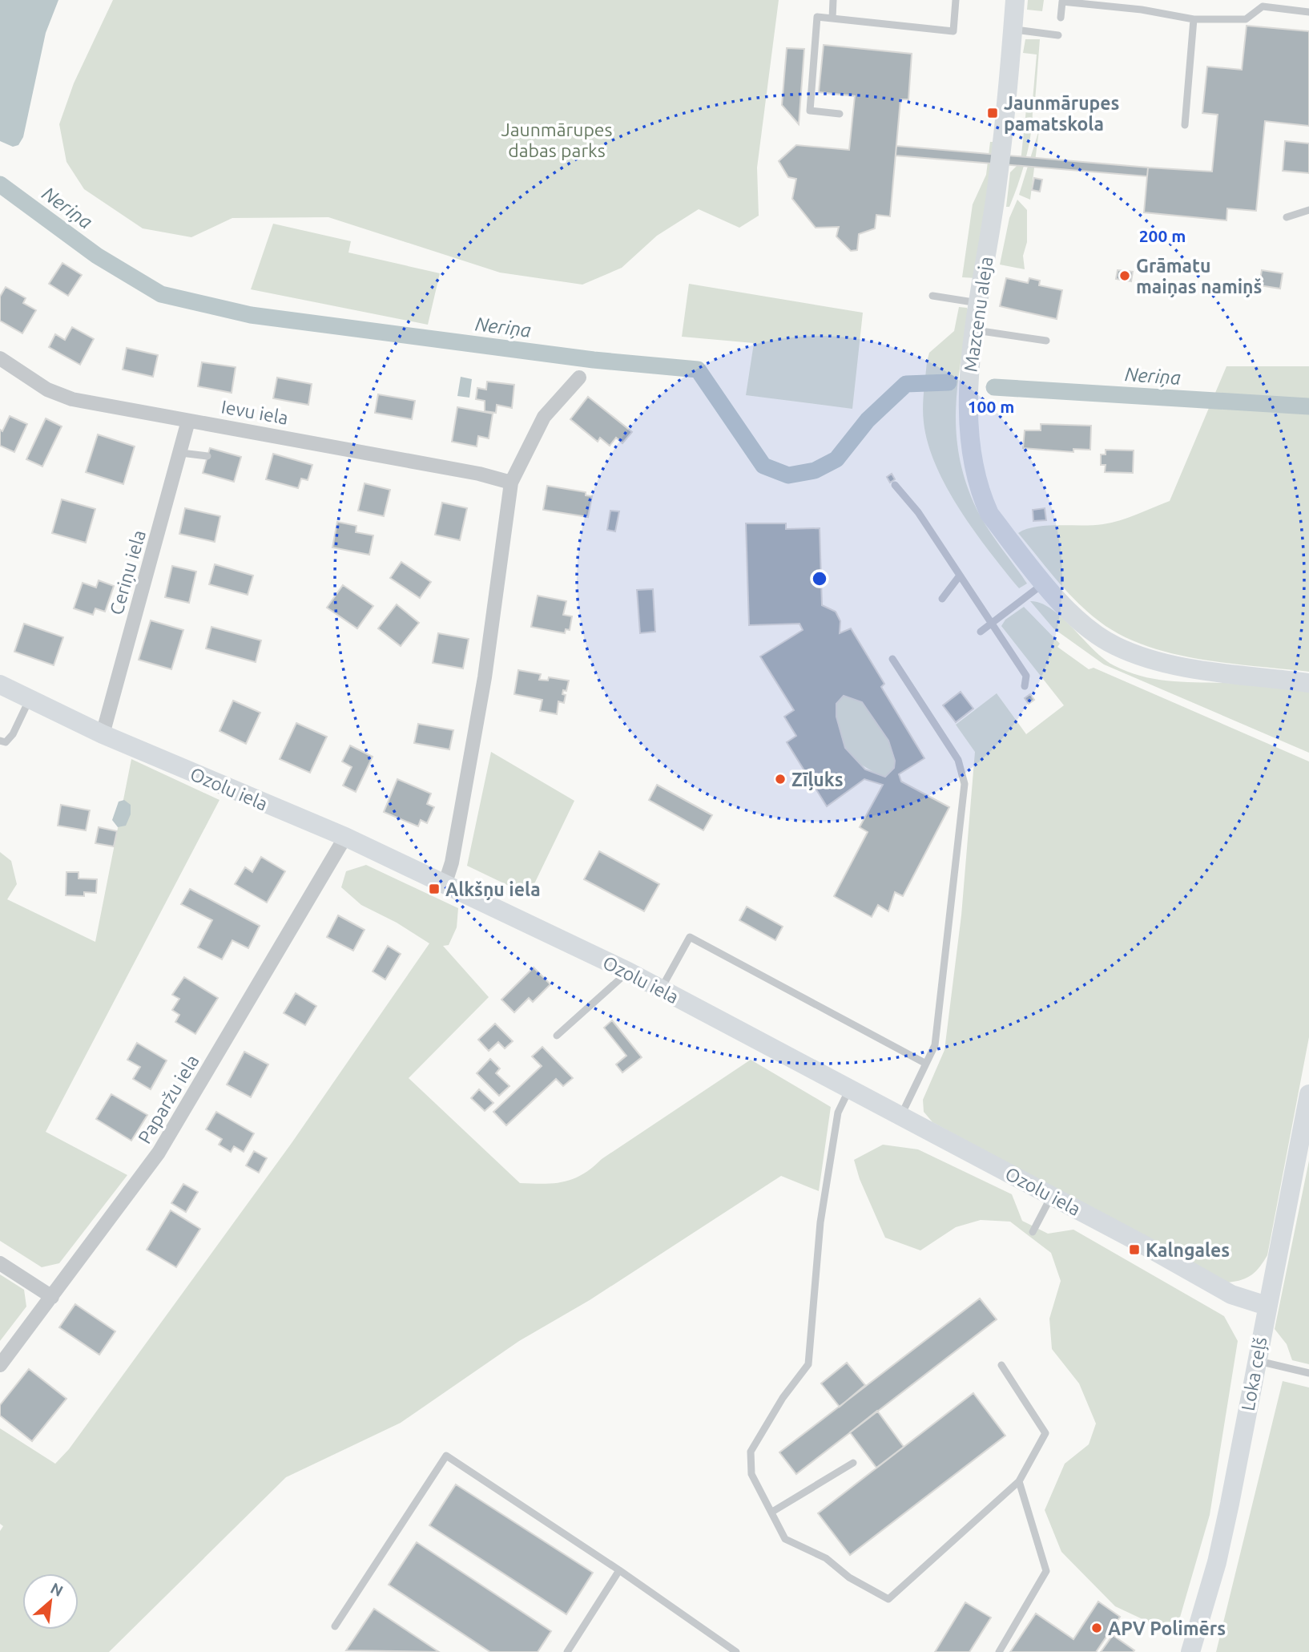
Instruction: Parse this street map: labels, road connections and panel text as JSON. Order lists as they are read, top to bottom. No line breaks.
{"streets":{"main road":["Mazcenu aleja","Ozolu iela","Loka ceļš"],"street":["Ievu iela","Ceriņu iela","Paparžu iela"]},"crossings":[["Ievu iela","Ceriņu iela"],["Ceriņu iela","Ozolu iela"],["Ozolu iela","Paparžu iela"],["Ozolu iela","Loka ceļš"]],"water":["Neriņa"],"parks":["Jaunmārupes dabas parks"],"places":{"transit":["Jaunmārupes pamatskola","Alkšņu iela","Kalngales"],"other":["Grāmatu maiņas namiņš","Zīļuks","APV Polimērs"]},"north":"top right","rings":["200 m","100 m"]}
